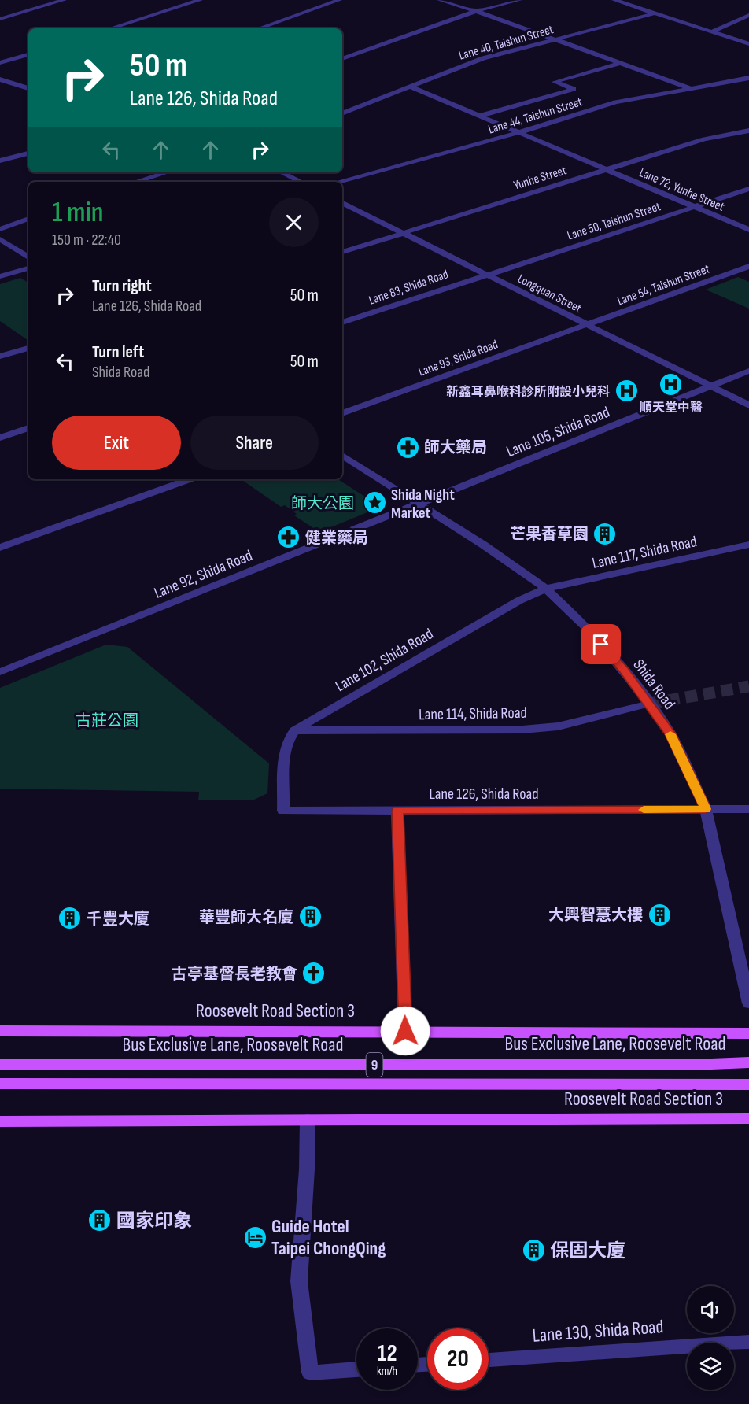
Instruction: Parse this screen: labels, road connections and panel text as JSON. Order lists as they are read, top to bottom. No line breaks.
{"streets":{"main road":["Roosevelt Road Section 3","Bus Exclusive Lane, Roosevelt Road","9"],"street":["Lane 40, Taishun Street","Lane 44, Taishun Street","Yunhe Street","Lane 72, Yunhe Street","Lane 50, Taishun Street","Lane 54, Taishun Street","Lane 83, Shida Road","Longquan Street","Lane 93, Shida Road","Lane 105, Shida Road","Lane 117, Shida Road","Lane 92, Shida Road","Lane 102, Shida Road","Shida Road","Lane 114, Shida Road","Lane 126, Shida Road","Lane 130, Shida Road"]},"crossings":[["Lane 40, Taishun Street","Lane 72, Yunhe Street"],["Lane 44, Taishun Street","Lane 72, Yunhe Street"],["Yunhe Street","Lane 72, Yunhe Street"],["Yunhe Street","Longquan Street"],["Lane 72, Yunhe Street","Lane 50, Taishun Street"],["Lane 50, Taishun Street","Lane 83, Shida Road"],["Lane 50, Taishun Street","Longquan Street"],["Lane 54, Taishun Street","Longquan Street"],["Lane 54, Taishun Street","Lane 93, Shida Road"],["Lane 83, Shida Road","Longquan Street"],["Longquan Street","Lane 93, Shida Road"],["Longquan Street","Lane 105, Shida Road"],["Lane 105, Shida Road","Lane 92, Shida Road"],["Lane 105, Shida Road","Shida Road"],["Lane 117, Shida Road","Lane 102, Shida Road"],["Lane 117, Shida Road","Shida Road"],["Lane 92, Shida Road","Shida Road"],["Lane 102, Shida Road","Shida Road"],["Lane 102, Shida Road","Lane 114, Shida Road"],["Lane 102, Shida Road","Lane 126, Shida Road"],["Shida Road","Lane 114, Shida Road"],["Shida Road","Lane 126, Shida Road"],["Lane 114, Shida Road","Lane 126, Shida Road"]],"parks":["師大公園","古莊公園"],"places":{"hospital":["順天堂中醫","新鑫耳鼻喉科診所附設小兒科"],"pharmacy":["師大藥局","健業藥局"],"place":["Shida Night Market"],"building":["芒果香草園","大興智慧大樓","華豐師大名廈","千豐大廈","國家印象","保固大廈"],"church":["古亭基督長老教會"],"hotel":["Guide Hotel Taipei ChongQing"]},"page":{"turn":["50 m","Lane 126, Shida Road"],"heading":["1 min","150 m · 22:40"],"list":[{"name":"Turn right","note":"Lane 126, Shida Road","value":"50 m"},{"name":"Turn left","note":"Shida Road","value":"50 m"}],"buttons":["Exit","Share"],"speed":"12 km/h","limit":"20"}}
